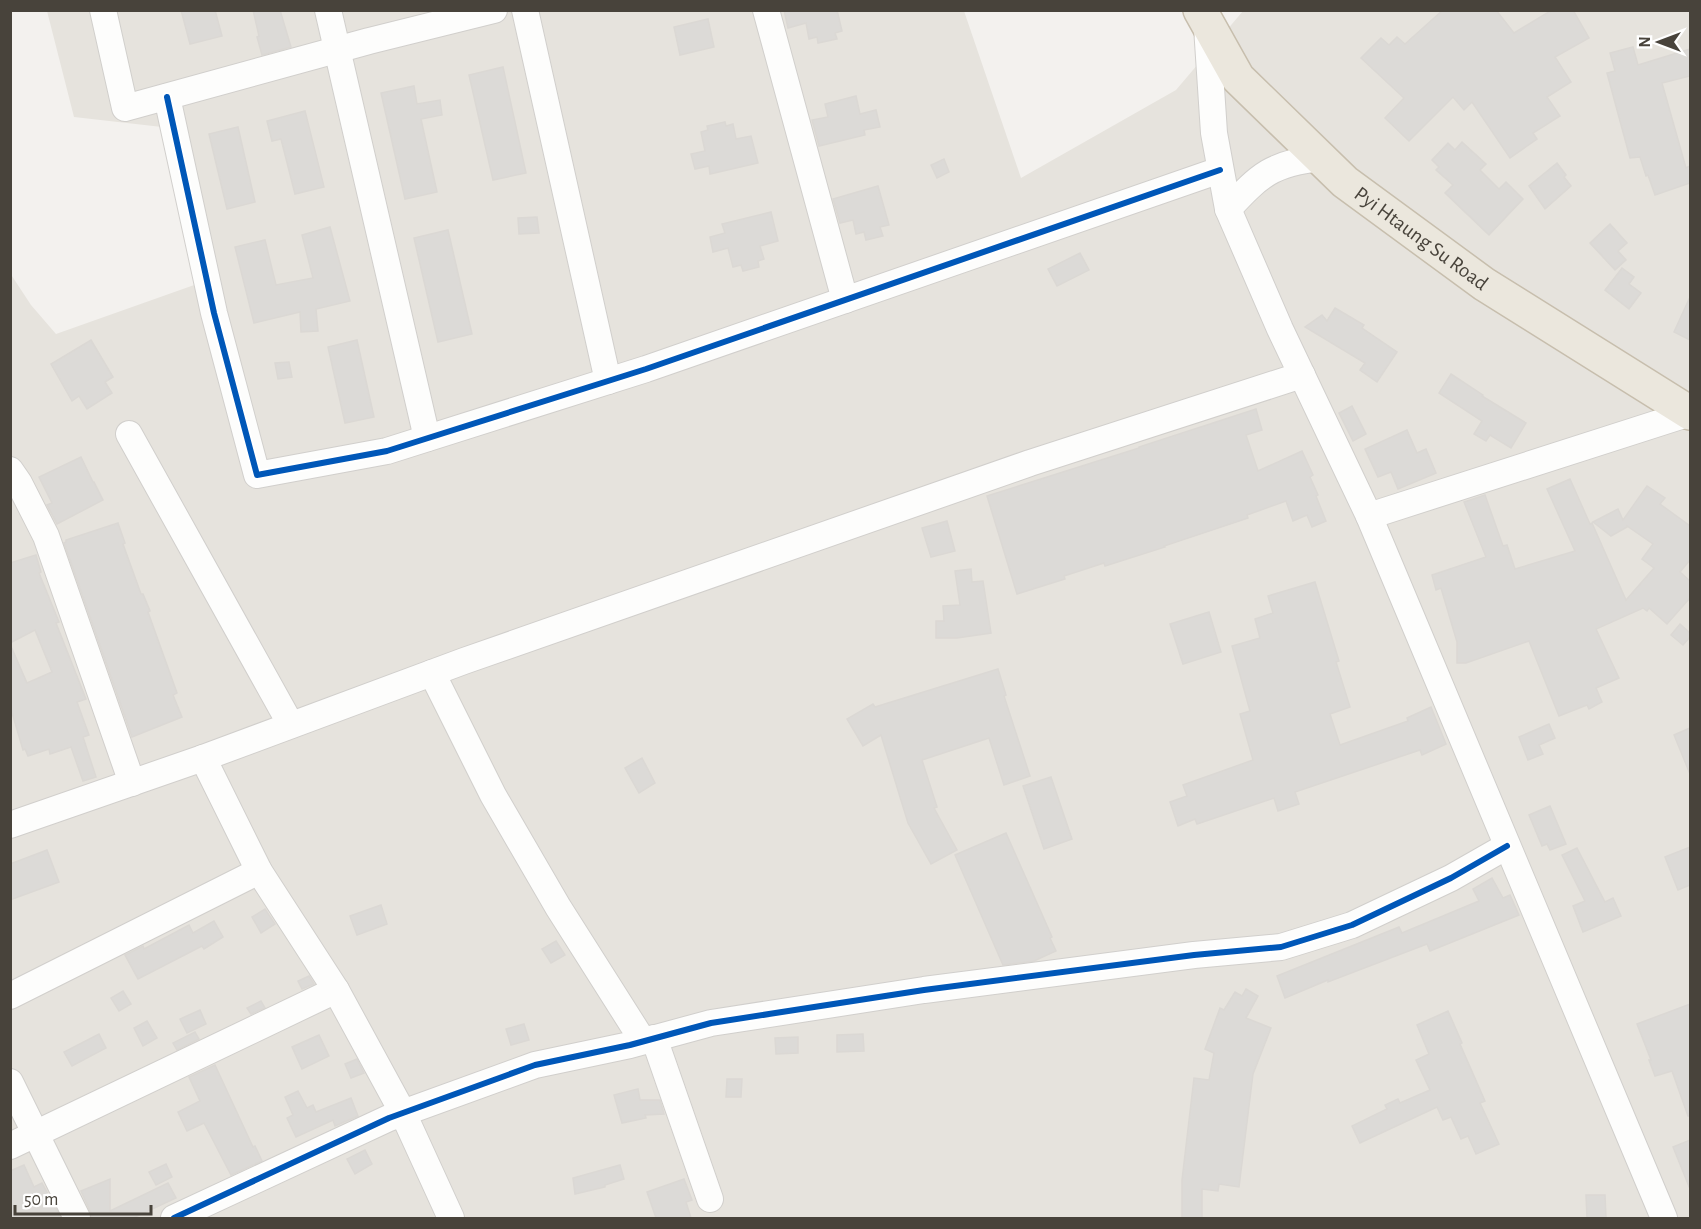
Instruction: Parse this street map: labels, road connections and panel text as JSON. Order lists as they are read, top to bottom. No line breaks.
{"streets":{"highway":["Pyi Htaung Su Road"]},"scale_bar":"50 m","north":"left"}
